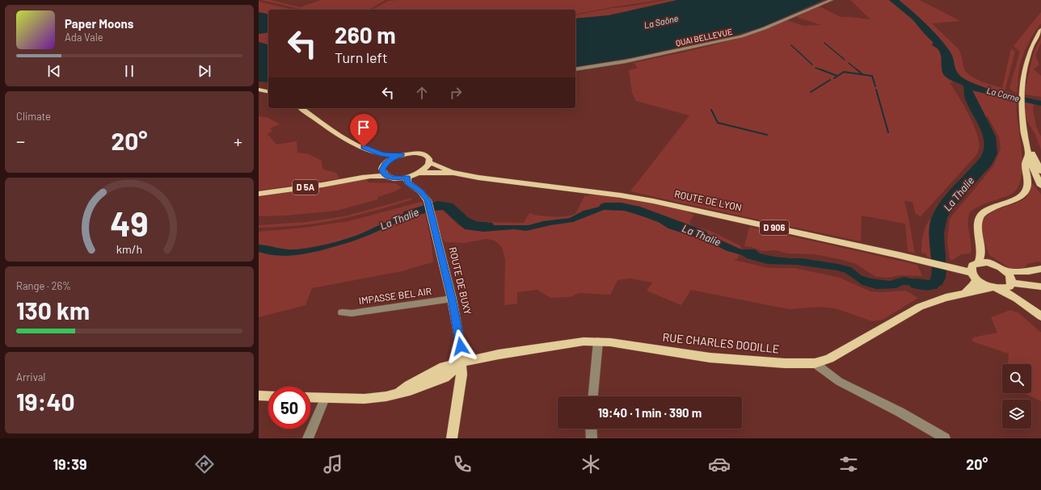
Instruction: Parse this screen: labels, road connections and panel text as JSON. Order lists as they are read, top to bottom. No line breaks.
{"streets":{"main road":["D 5A","ROUTE DE LYON","D 906","ROUTE DE BUXY","RUE CHARLES DODILLE"],"street":["QUAI BELLEVUE","IMPASSE BEL AIR"]},"crossings":[["ROUTE DE BUXY","IMPASSE BEL AIR"],["ROUTE DE BUXY","RUE CHARLES DODILLE"]],"water":["La Saône","La Corne","La Thalie"],"page":{"turn":["260 m","Turn left"],"song":["Paper Moons","Ada Vale"],"tile":["Climate",["Range · 26%","130 km"],["Arrival","19:40"]],"heat":["−","20°","+"],"limit":"50","trip":"19:40 · 1 min · 390 m","tabs":["19:39","20°"],"gauge":["49","km/h"]}}
